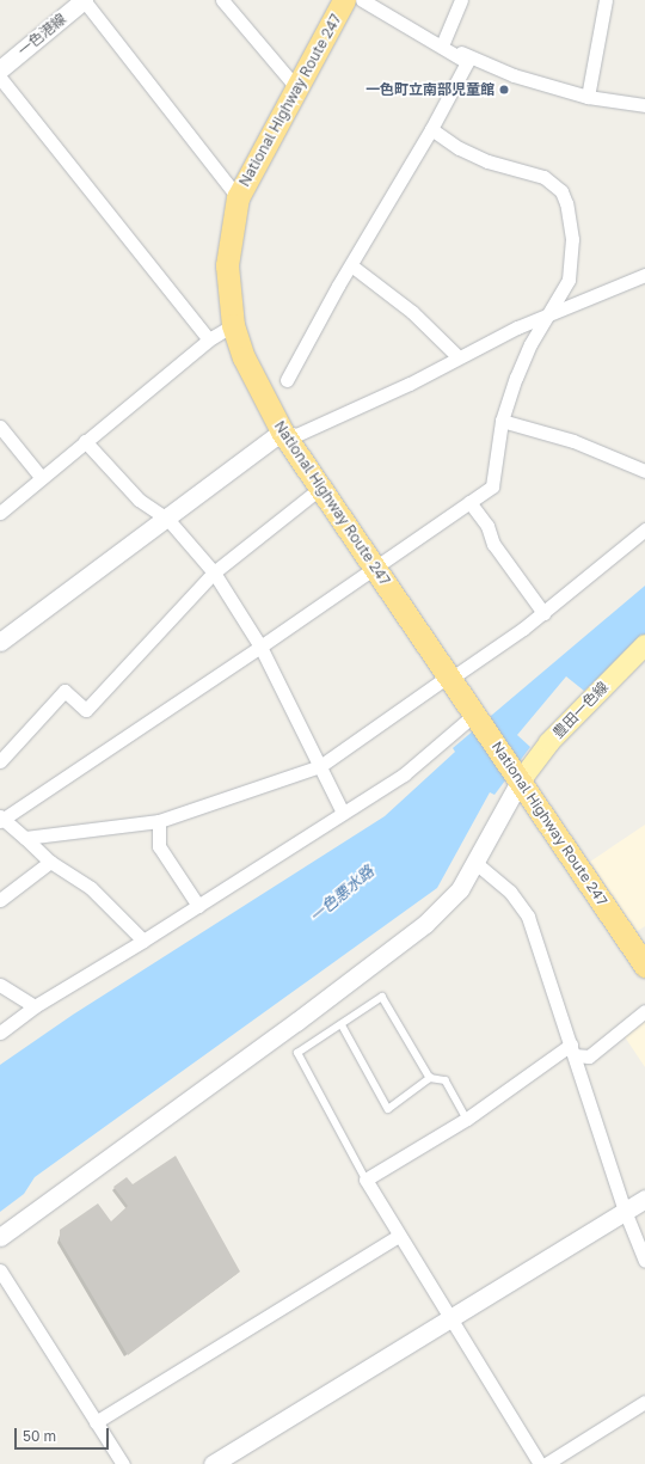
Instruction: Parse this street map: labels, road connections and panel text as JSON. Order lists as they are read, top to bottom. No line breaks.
{"streets":{"highway":["National Highway Route 247"],"main road":["豊田一色線"],"street":["一色港線"]},"crossings":[["National Highway Route 247","豊田一色線"]],"water":["一色悪水路"],"places":["一色町立南部児童館"],"scale_bar":"50 m"}
